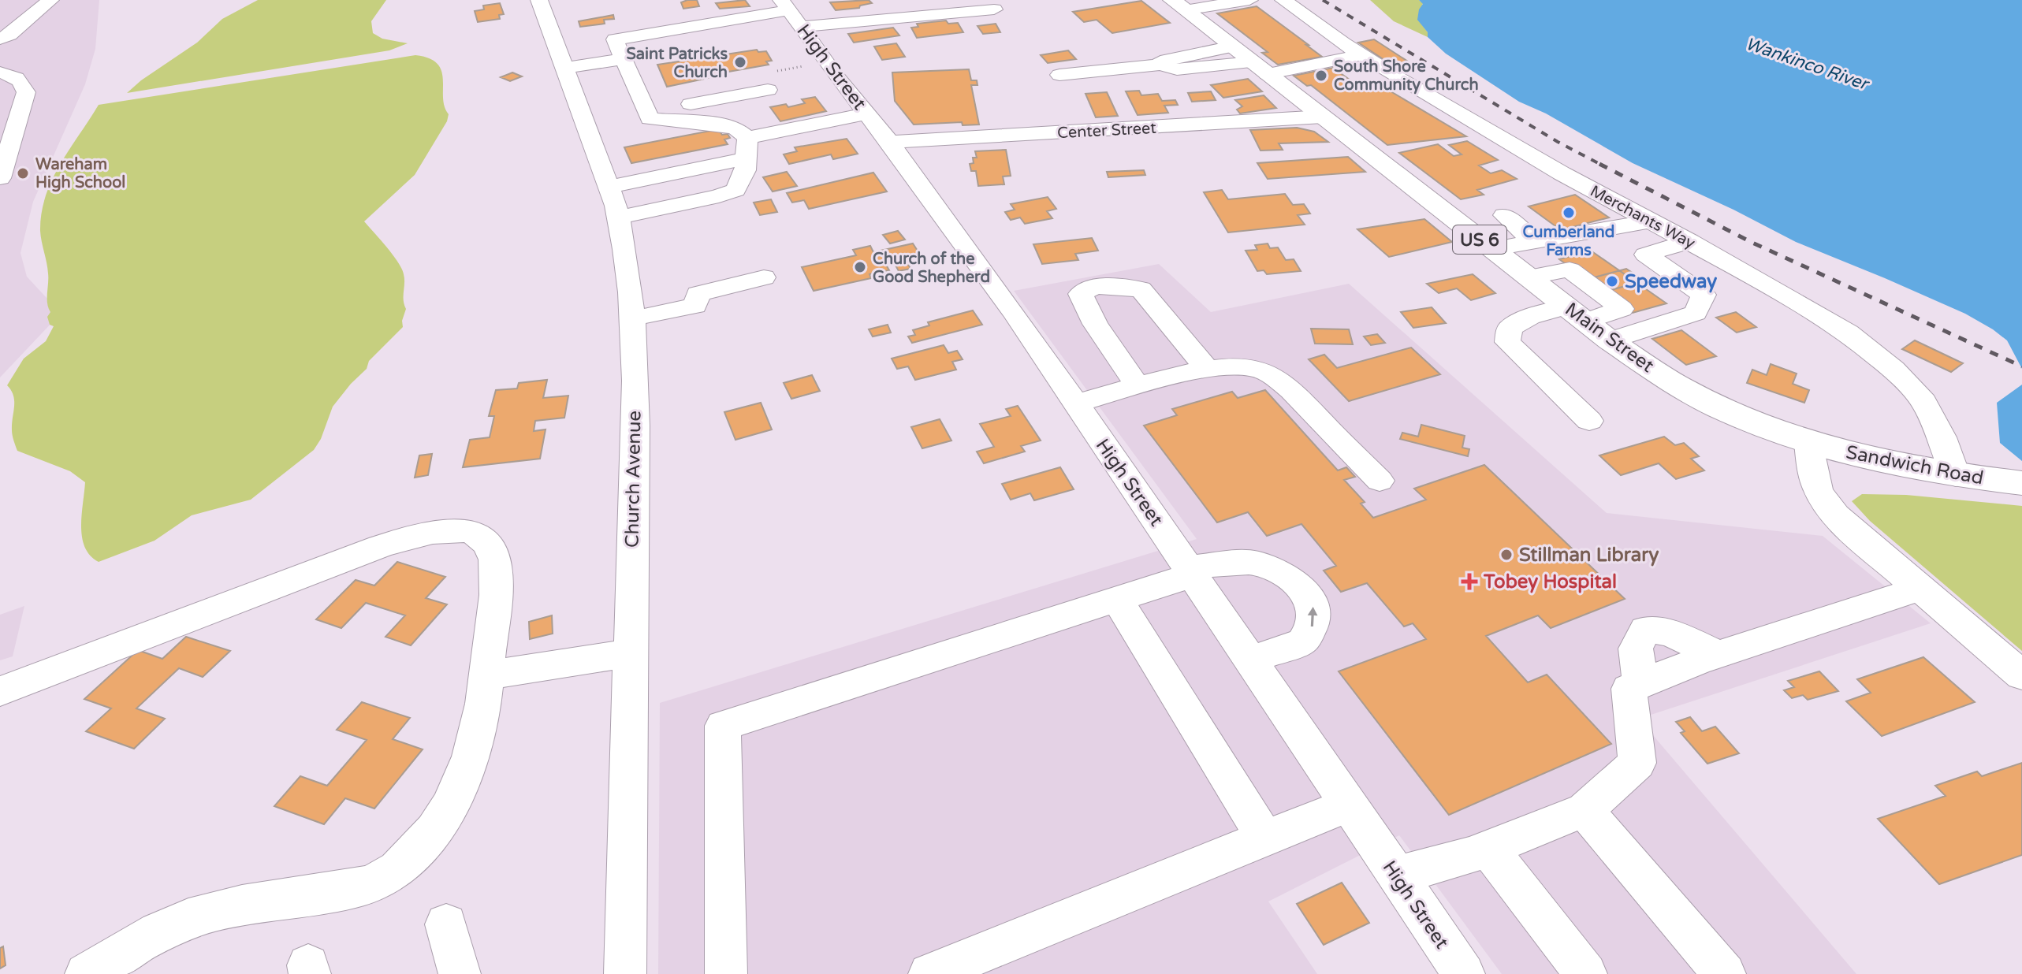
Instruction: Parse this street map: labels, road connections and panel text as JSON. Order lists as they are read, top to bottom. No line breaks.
{"streets":{"main road":["US 6","Main Street","Sandwich Road"],"street":["High Street","Center Street","Merchants Way","Church Avenue"]},"crossings":[["High Street","Center Street"],["Center Street","Main Street"],["Merchants Way","Sandwich Road"],["Main Street","Sandwich Road"]],"water":["Wankinco River"],"places":{"other":["Saint Patricks Church","South Shore Community Church","Wareham High School","Cumberland Farms","Church of the Good Shepherd","Speedway","Stillman Library"],"health":["Tobey Hospital"]}}
